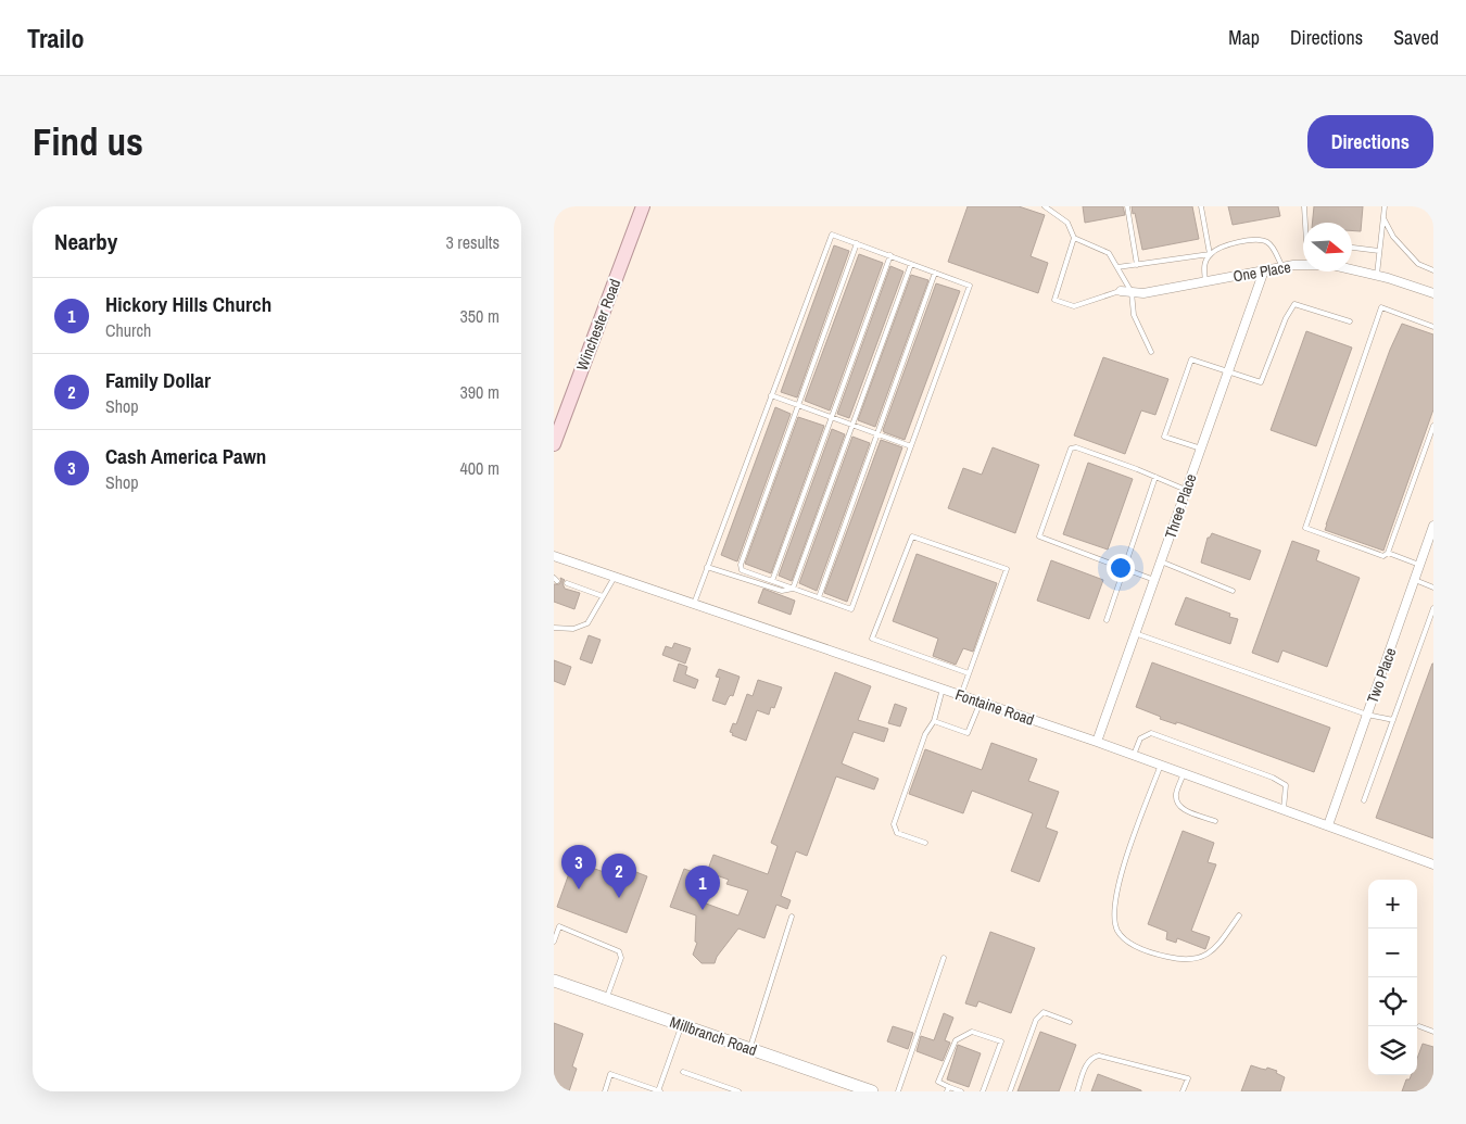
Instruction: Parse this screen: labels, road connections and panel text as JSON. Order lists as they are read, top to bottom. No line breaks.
{"streets":{"main road":["Winchester Road","Millbranch Road"],"street":["One Place","Three Place","Two Place","Fontaine Road"]},"crossings":[["One Place","Three Place"],["Three Place","Fontaine Road"],["Two Place","Fontaine Road"]],"north":"right","page":{"header":"Trailo","nav":["Map","Directions","Saved"],"buttons":"Directions","title":"Find us","heading":["Nearby","3 results"],"list":[{"mark":"1","name":"Hickory Hills Church","note":"Church","value":"350 m"},{"mark":"2","name":"Family Dollar","note":"Shop","value":"390 m"},{"mark":"3","name":"Cash America Pawn","note":"Shop","value":"400 m"}],"pins":["3","2","1"],"map_buttons":["+","−"]}}
